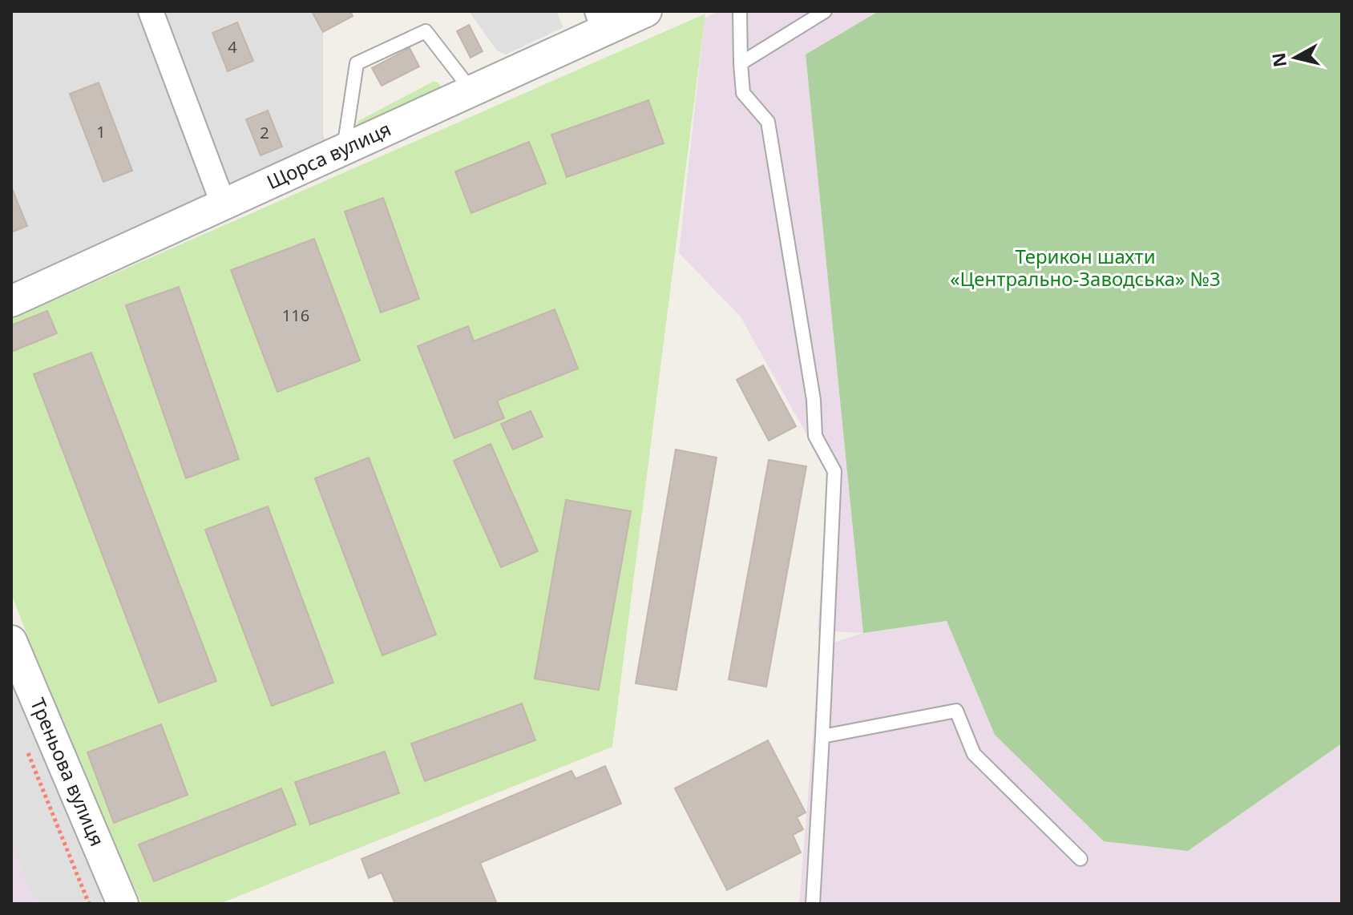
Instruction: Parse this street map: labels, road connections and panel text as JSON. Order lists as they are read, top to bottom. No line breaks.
{"streets":{"street":["Щорса вулиця","Треньова вулиця"]},"parks":["Терикон шахти «Центрально-Заводська» №3"],"house_numbers":["4","1","2","116"],"north":"left"}
